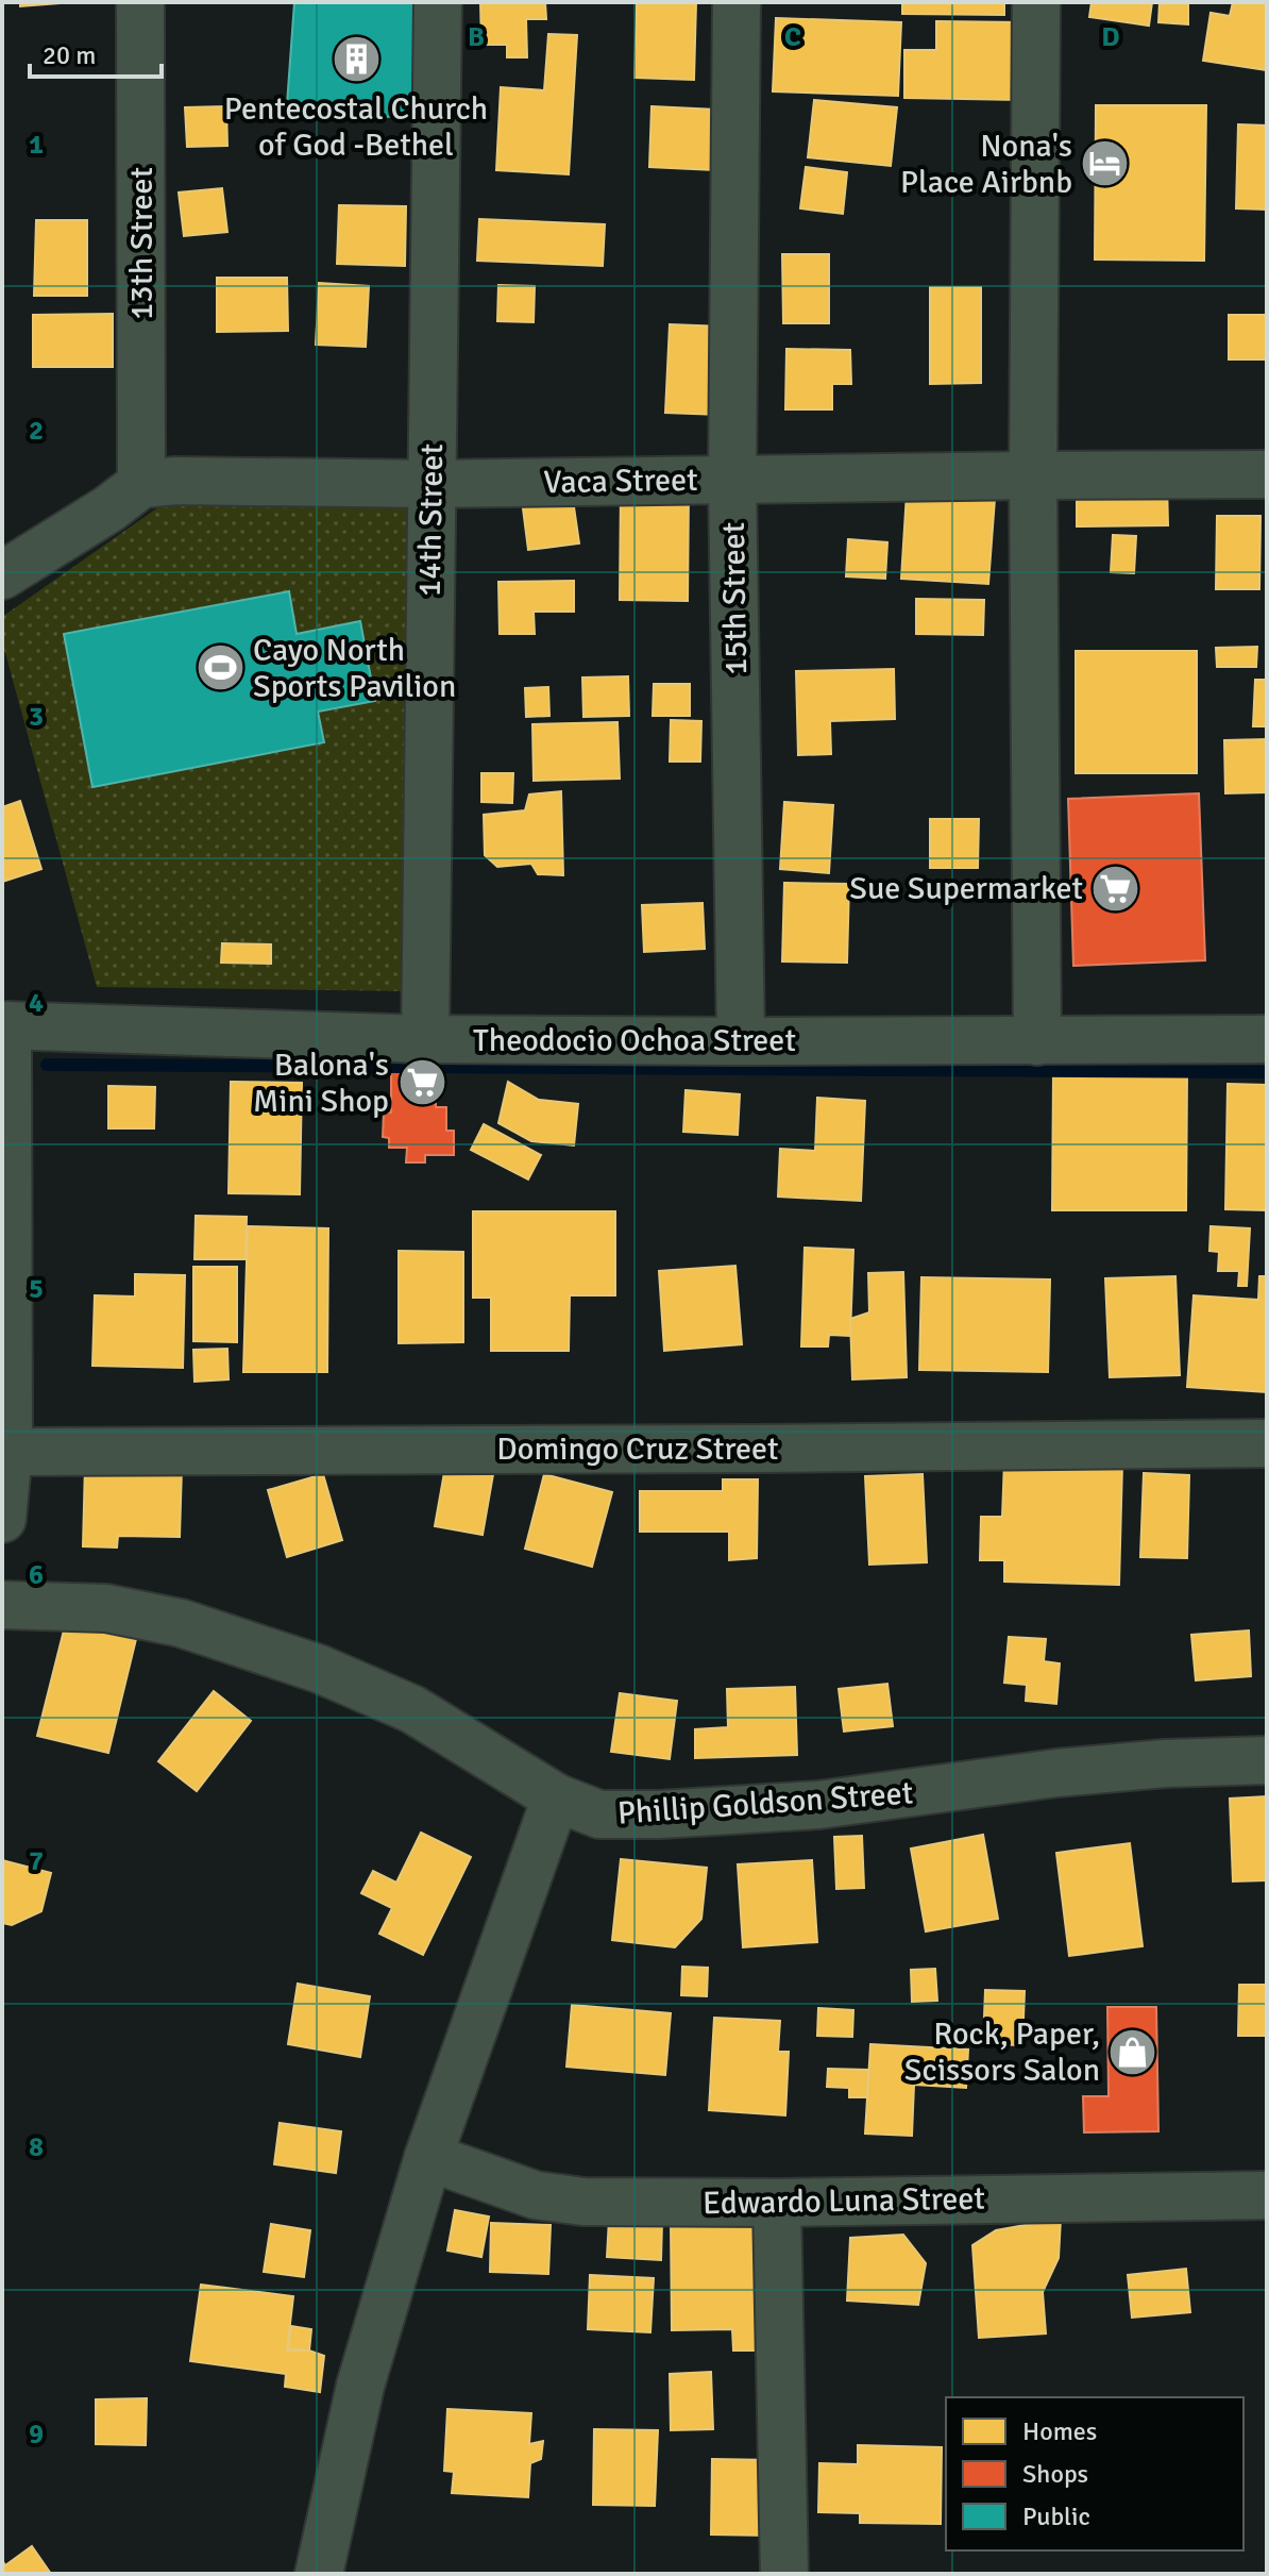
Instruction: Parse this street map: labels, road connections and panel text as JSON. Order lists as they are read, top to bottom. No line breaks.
{"streets":{"street":["13th Street","Vaca Street","14th Street","15th Street","Theodocio Ochoa Street","Domingo Cruz Street","Phillip Goldson Street","Edwardo Luna Street"]},"crossings":[["13th Street","Vaca Street"],["Vaca Street","14th Street"],["Vaca Street","15th Street"],["14th Street","Theodocio Ochoa Street"],["15th Street","Theodocio Ochoa Street"]],"places":{"building":["Pentecostal Church of God -Bethel"],"hotel":["Nona's Place Airbnb"],"sports":["Cayo North Sports Pavilion"],"supermarket":["Sue Supermarket","Balona's Mini Shop"],"shop":["Rock, Paper, Scissors Salon"]},"legend":["Homes","Shops","Public"],"scale_bar":"20 m","grid":{"columns":["B","C","D"],"rows":["1","2","3","4","5","6","7","8","9"]}}
